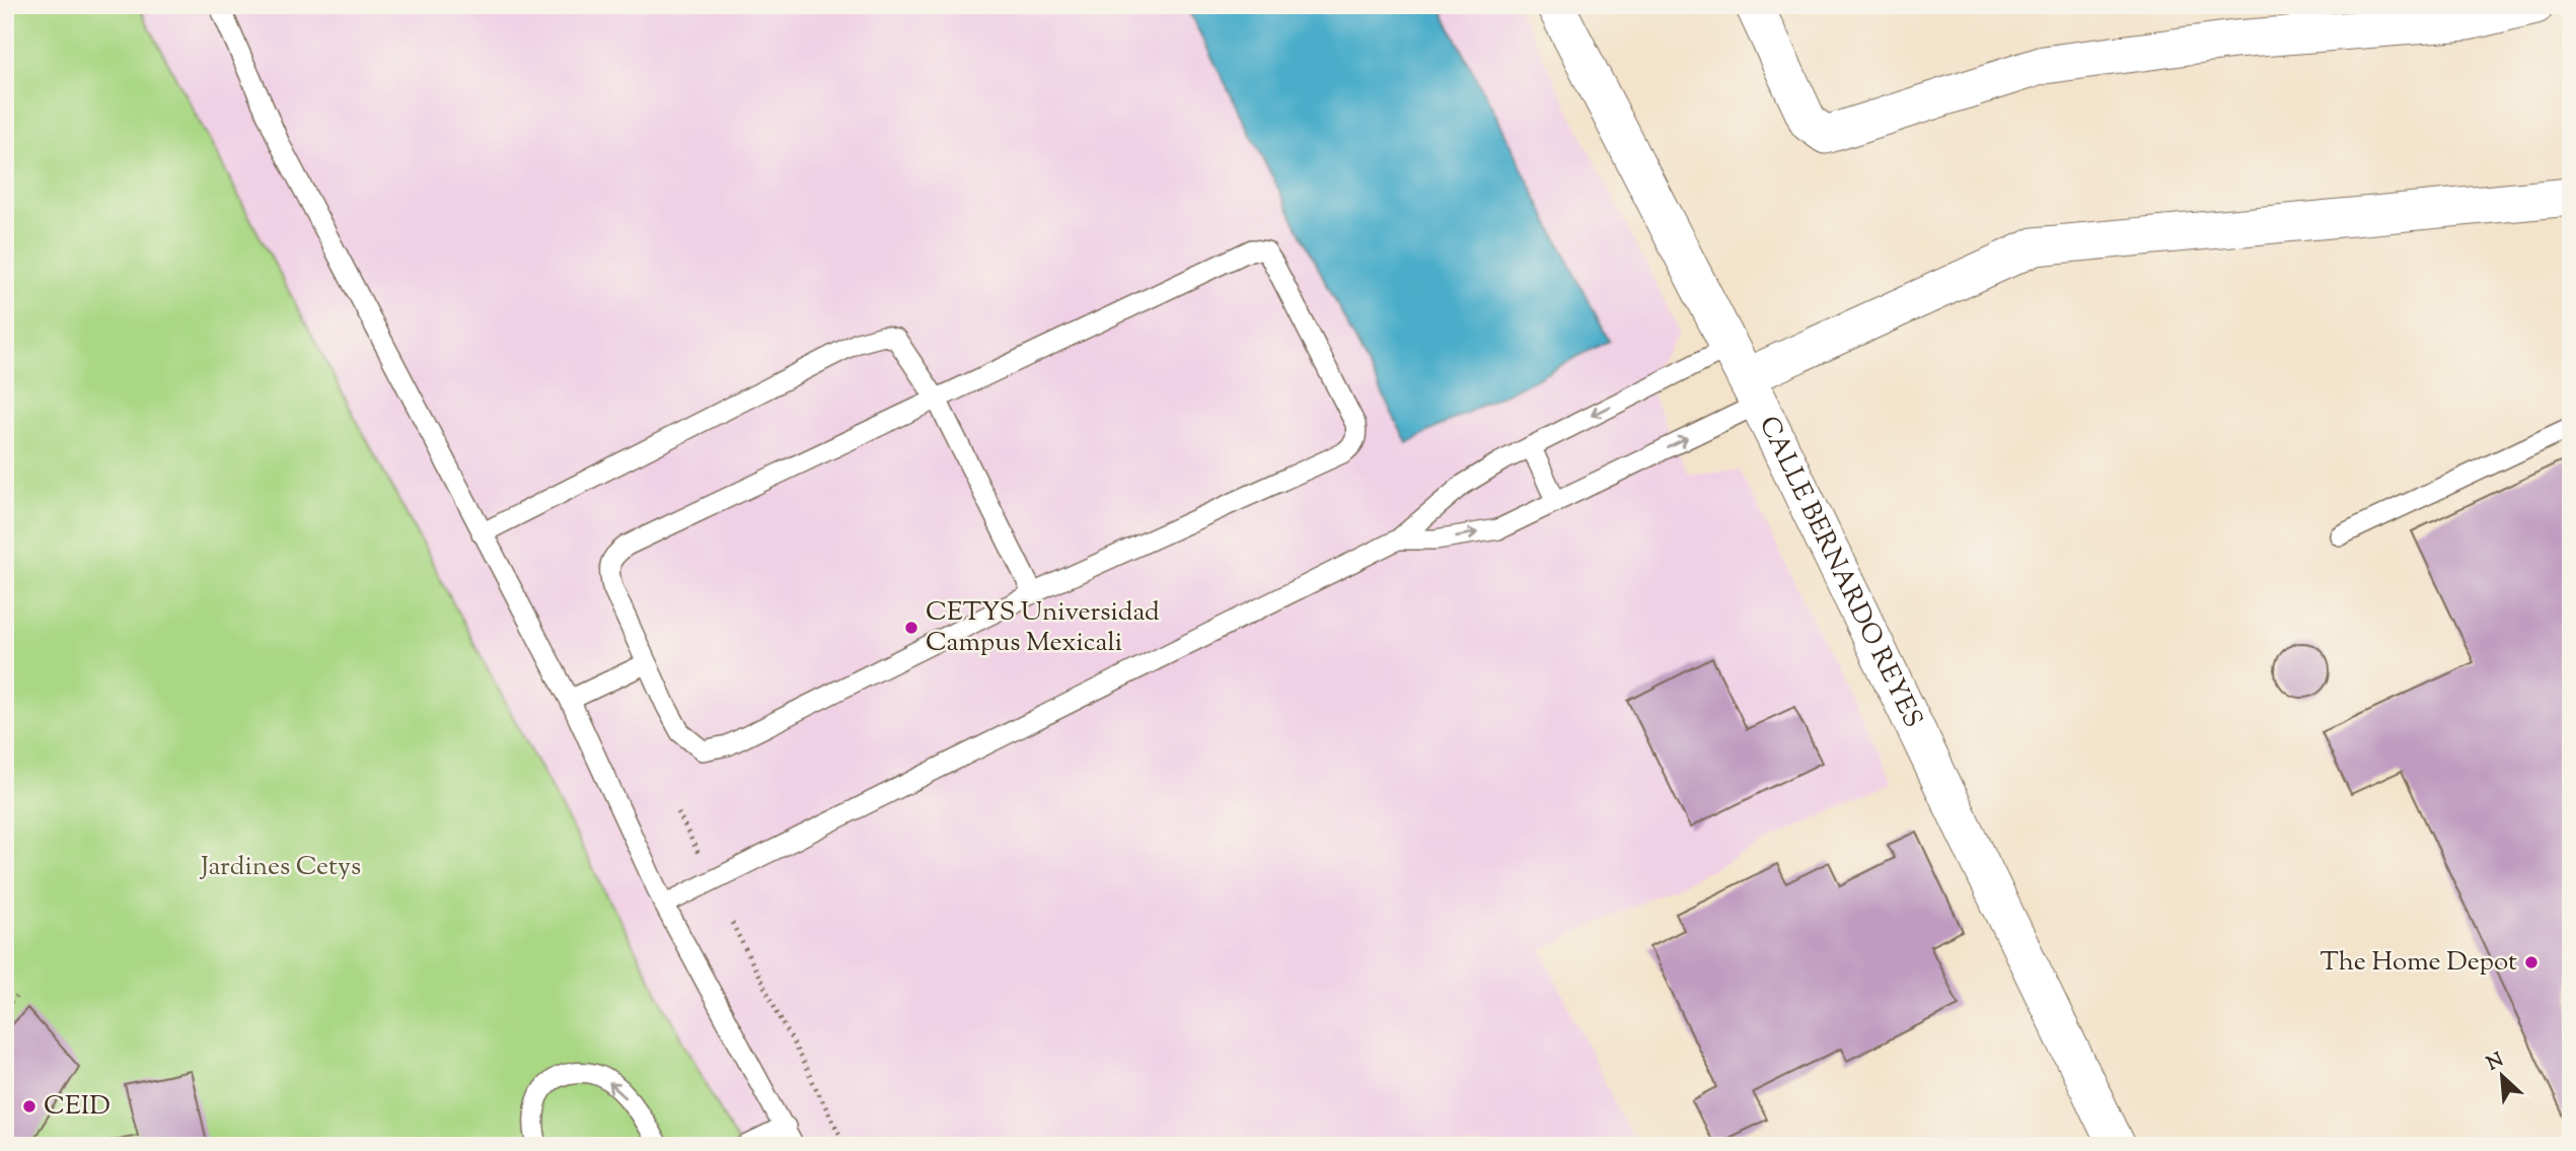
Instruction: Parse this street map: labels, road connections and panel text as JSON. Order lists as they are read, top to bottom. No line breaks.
{"streets":{"street":["CALLE BERNARDO REYES"]},"parks":["Jardines Cetys"],"places":["CETYS Universidad Campus Mexicali","The Home Depot","CEID"],"north":"top left"}
